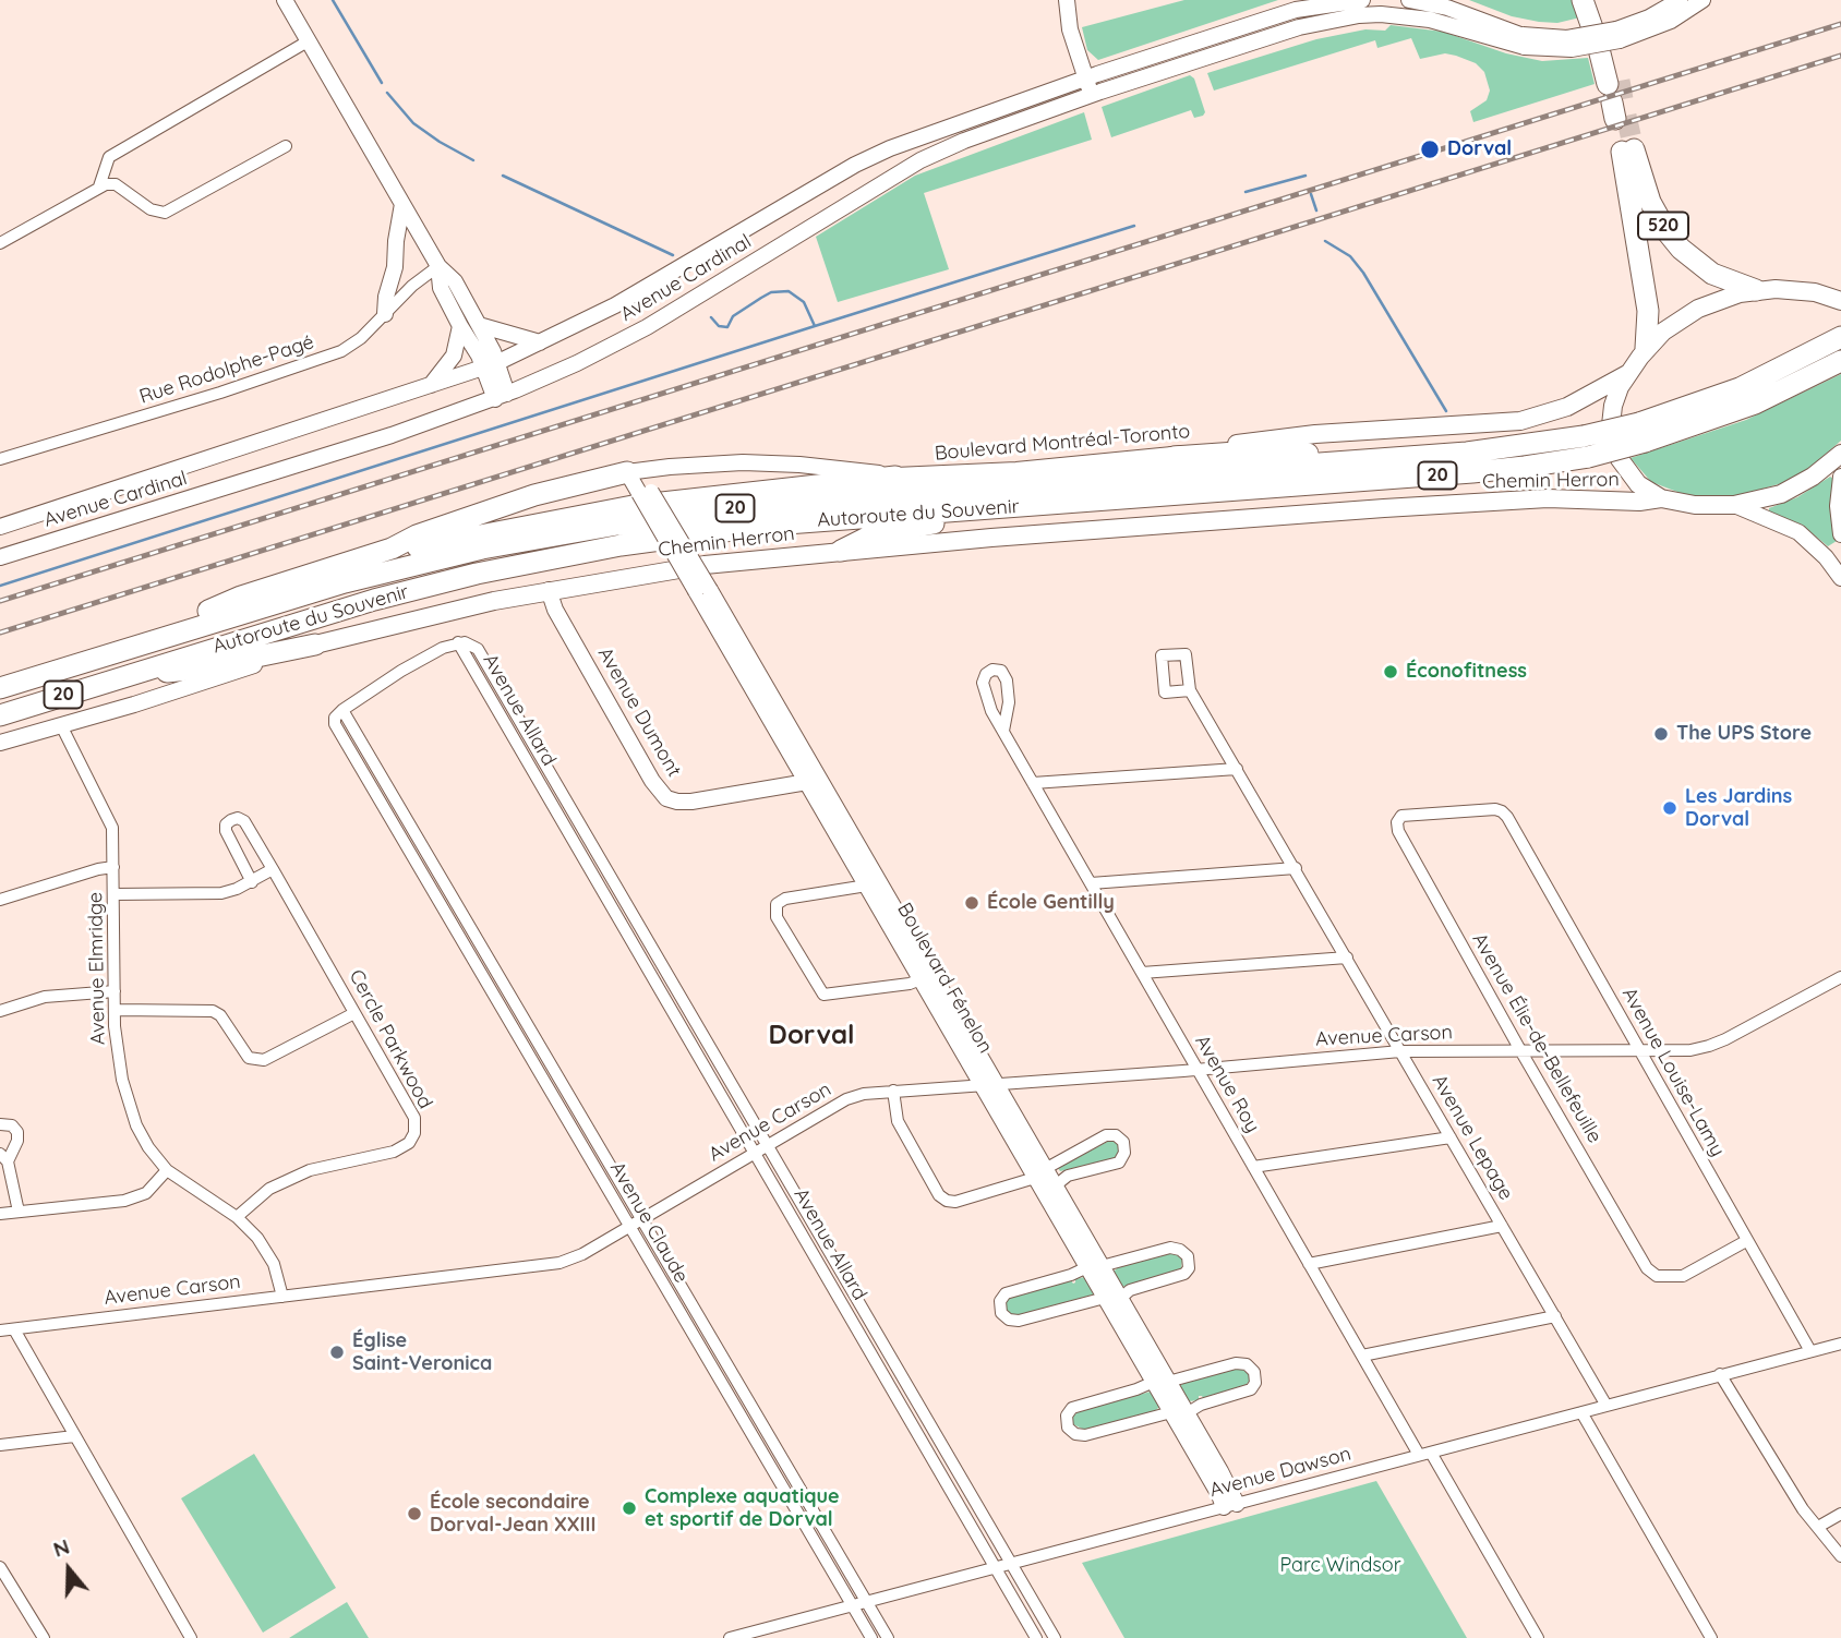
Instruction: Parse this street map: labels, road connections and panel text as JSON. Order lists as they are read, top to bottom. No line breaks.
{"streets":{"highway":["520","20","Autoroute du Souvenir"],"main road":["Avenue Cardinal","Boulevard Montréal-Toronto","Chemin Herron","Avenue Dumont","Boulevard Fénelon"],"street":["Rue Rodolphe-Pagé","Avenue Allard","Avenue Elmridge","Avenue Carson","Avenue Élie-de-Bellefeuille","Cercle Parkwood","Avenue Louise-Lamy","Avenue Roy","Avenue Lepage","Avenue Claude","Avenue Dawson"]},"crossings":[["Boulevard Montréal-Toronto","Boulevard Fénelon"],["Chemin Herron","Avenue Dumont"],["Chemin Herron","Avenue Elmridge"],["Avenue Allard","Avenue Carson"],["Avenue Allard","Avenue Dawson"],["Avenue Dumont","Boulevard Fénelon"],["Avenue Elmridge","Avenue Carson"],["Avenue Elmridge","Cercle Parkwood"],["Boulevard Fénelon","Avenue Carson"],["Boulevard Fénelon","Avenue Dawson"],["Avenue Carson","Avenue Élie-de-Bellefeuille"],["Avenue Carson","Avenue Louise-Lamy"],["Avenue Carson","Avenue Roy"],["Avenue Carson","Avenue Lepage"],["Avenue Carson","Avenue Claude"],["Avenue Élie-de-Bellefeuille","Avenue Louise-Lamy"],["Avenue Louise-Lamy","Avenue Dawson"],["Avenue Roy","Avenue Dawson"],["Avenue Lepage","Avenue Dawson"],["Avenue Claude","Avenue Dawson"]],"districts":["Dorval"],"parks":["Parc Windsor"],"places":["Dorval","Éconofitness","The UPS Store","Les Jardins Dorval","École Gentilly","Église Saint-Veronica","Complexe aquatique et sportif de Dorval","École secondaire Dorval-Jean XXIII"],"north":"top"}
